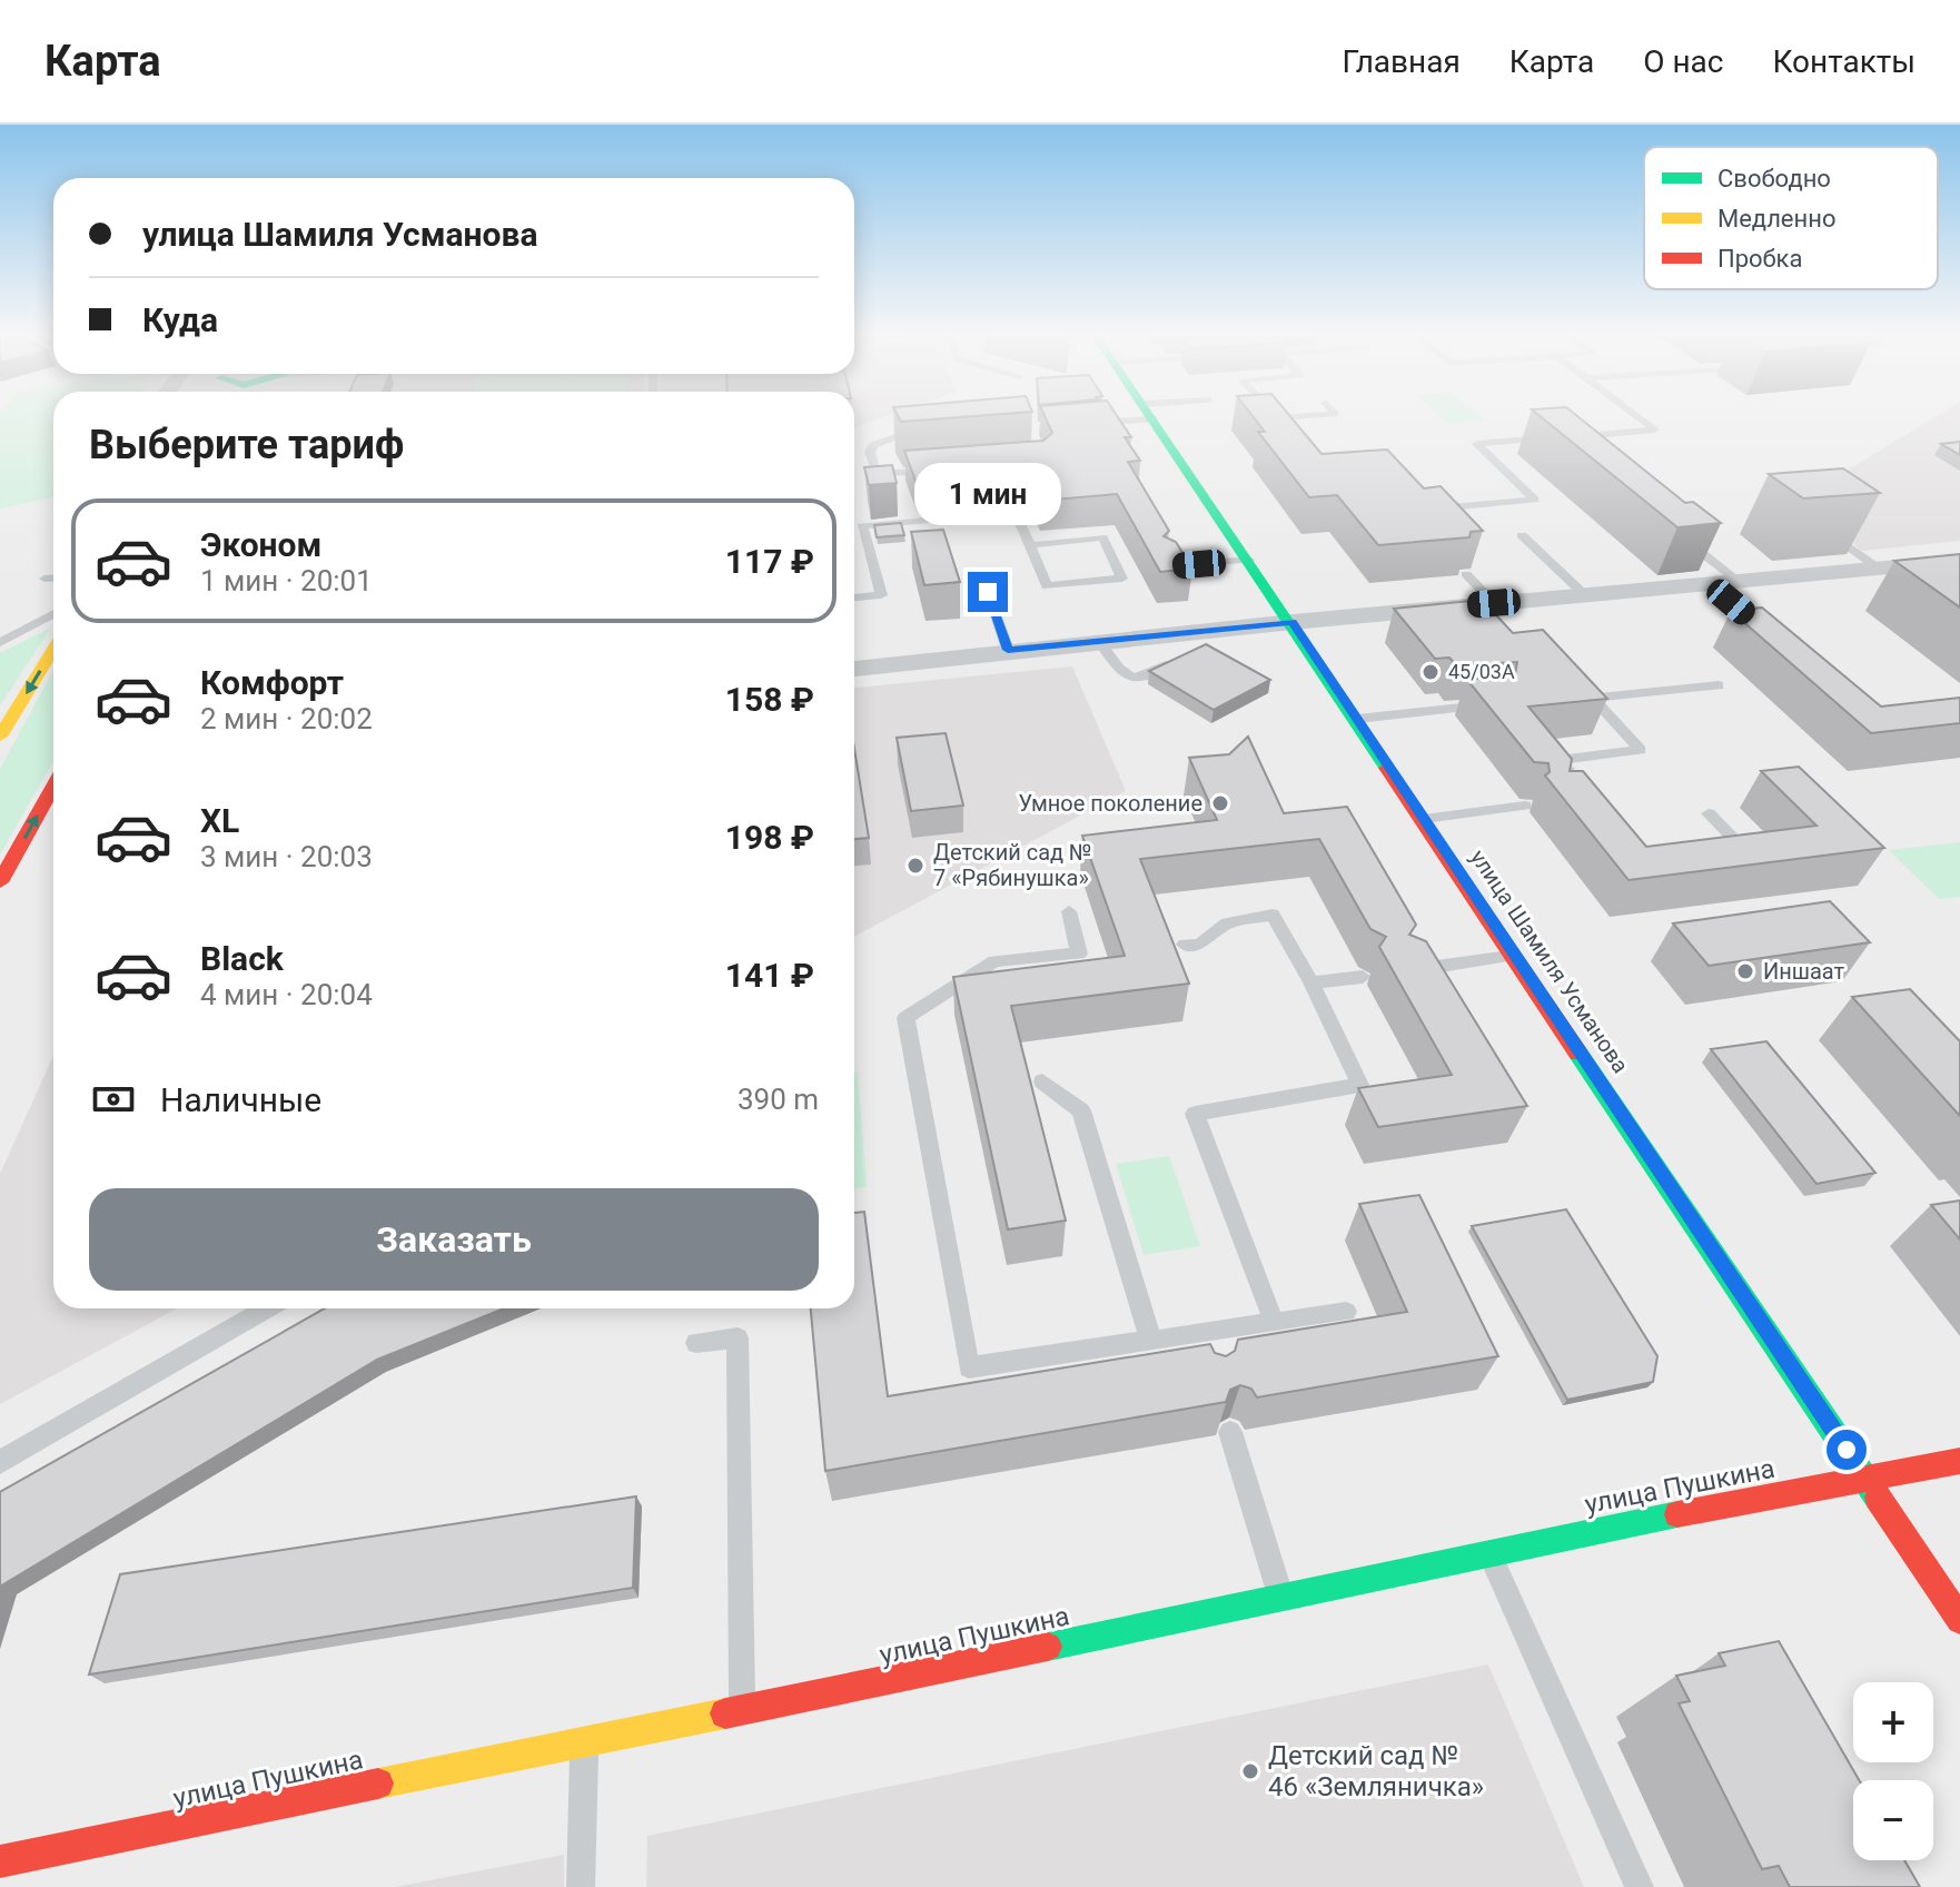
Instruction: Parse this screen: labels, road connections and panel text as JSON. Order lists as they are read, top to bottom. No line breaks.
{"streets":{"street":["улица Шамиля Усманова","улица Пушкина"]},"crossings":[["улица Шамиля Усманова","улица Пушкина"]],"places":["45/03А","Умное поколение","Детский сад № 7 «Рябинушка»","Иншаат","Детский сад № 46 «Земляничка»"],"legend":["Свободно","Медленно","Пробка"],"page":{"header":"Карта","nav":["Главная","Карта","О нас","Контакты"],"banner":["улица Шамиля Усманова","Куда"],"heading":"Выберите тариф","bubble":"1 мин","list":[{"name":"Эконом","note":"1 мин · 20:01","value":"117 ₽"},{"name":"Комфорт","note":"2 мин · 20:02","value":"158 ₽"},{"name":"XL","note":"3 мин · 20:03","value":"198 ₽"},{"name":"Black","note":"4 мин · 20:04","value":"141 ₽"}],"pay":["Наличные","390 m"],"buttons":"Заказать","map_buttons":["+","−"]}}
